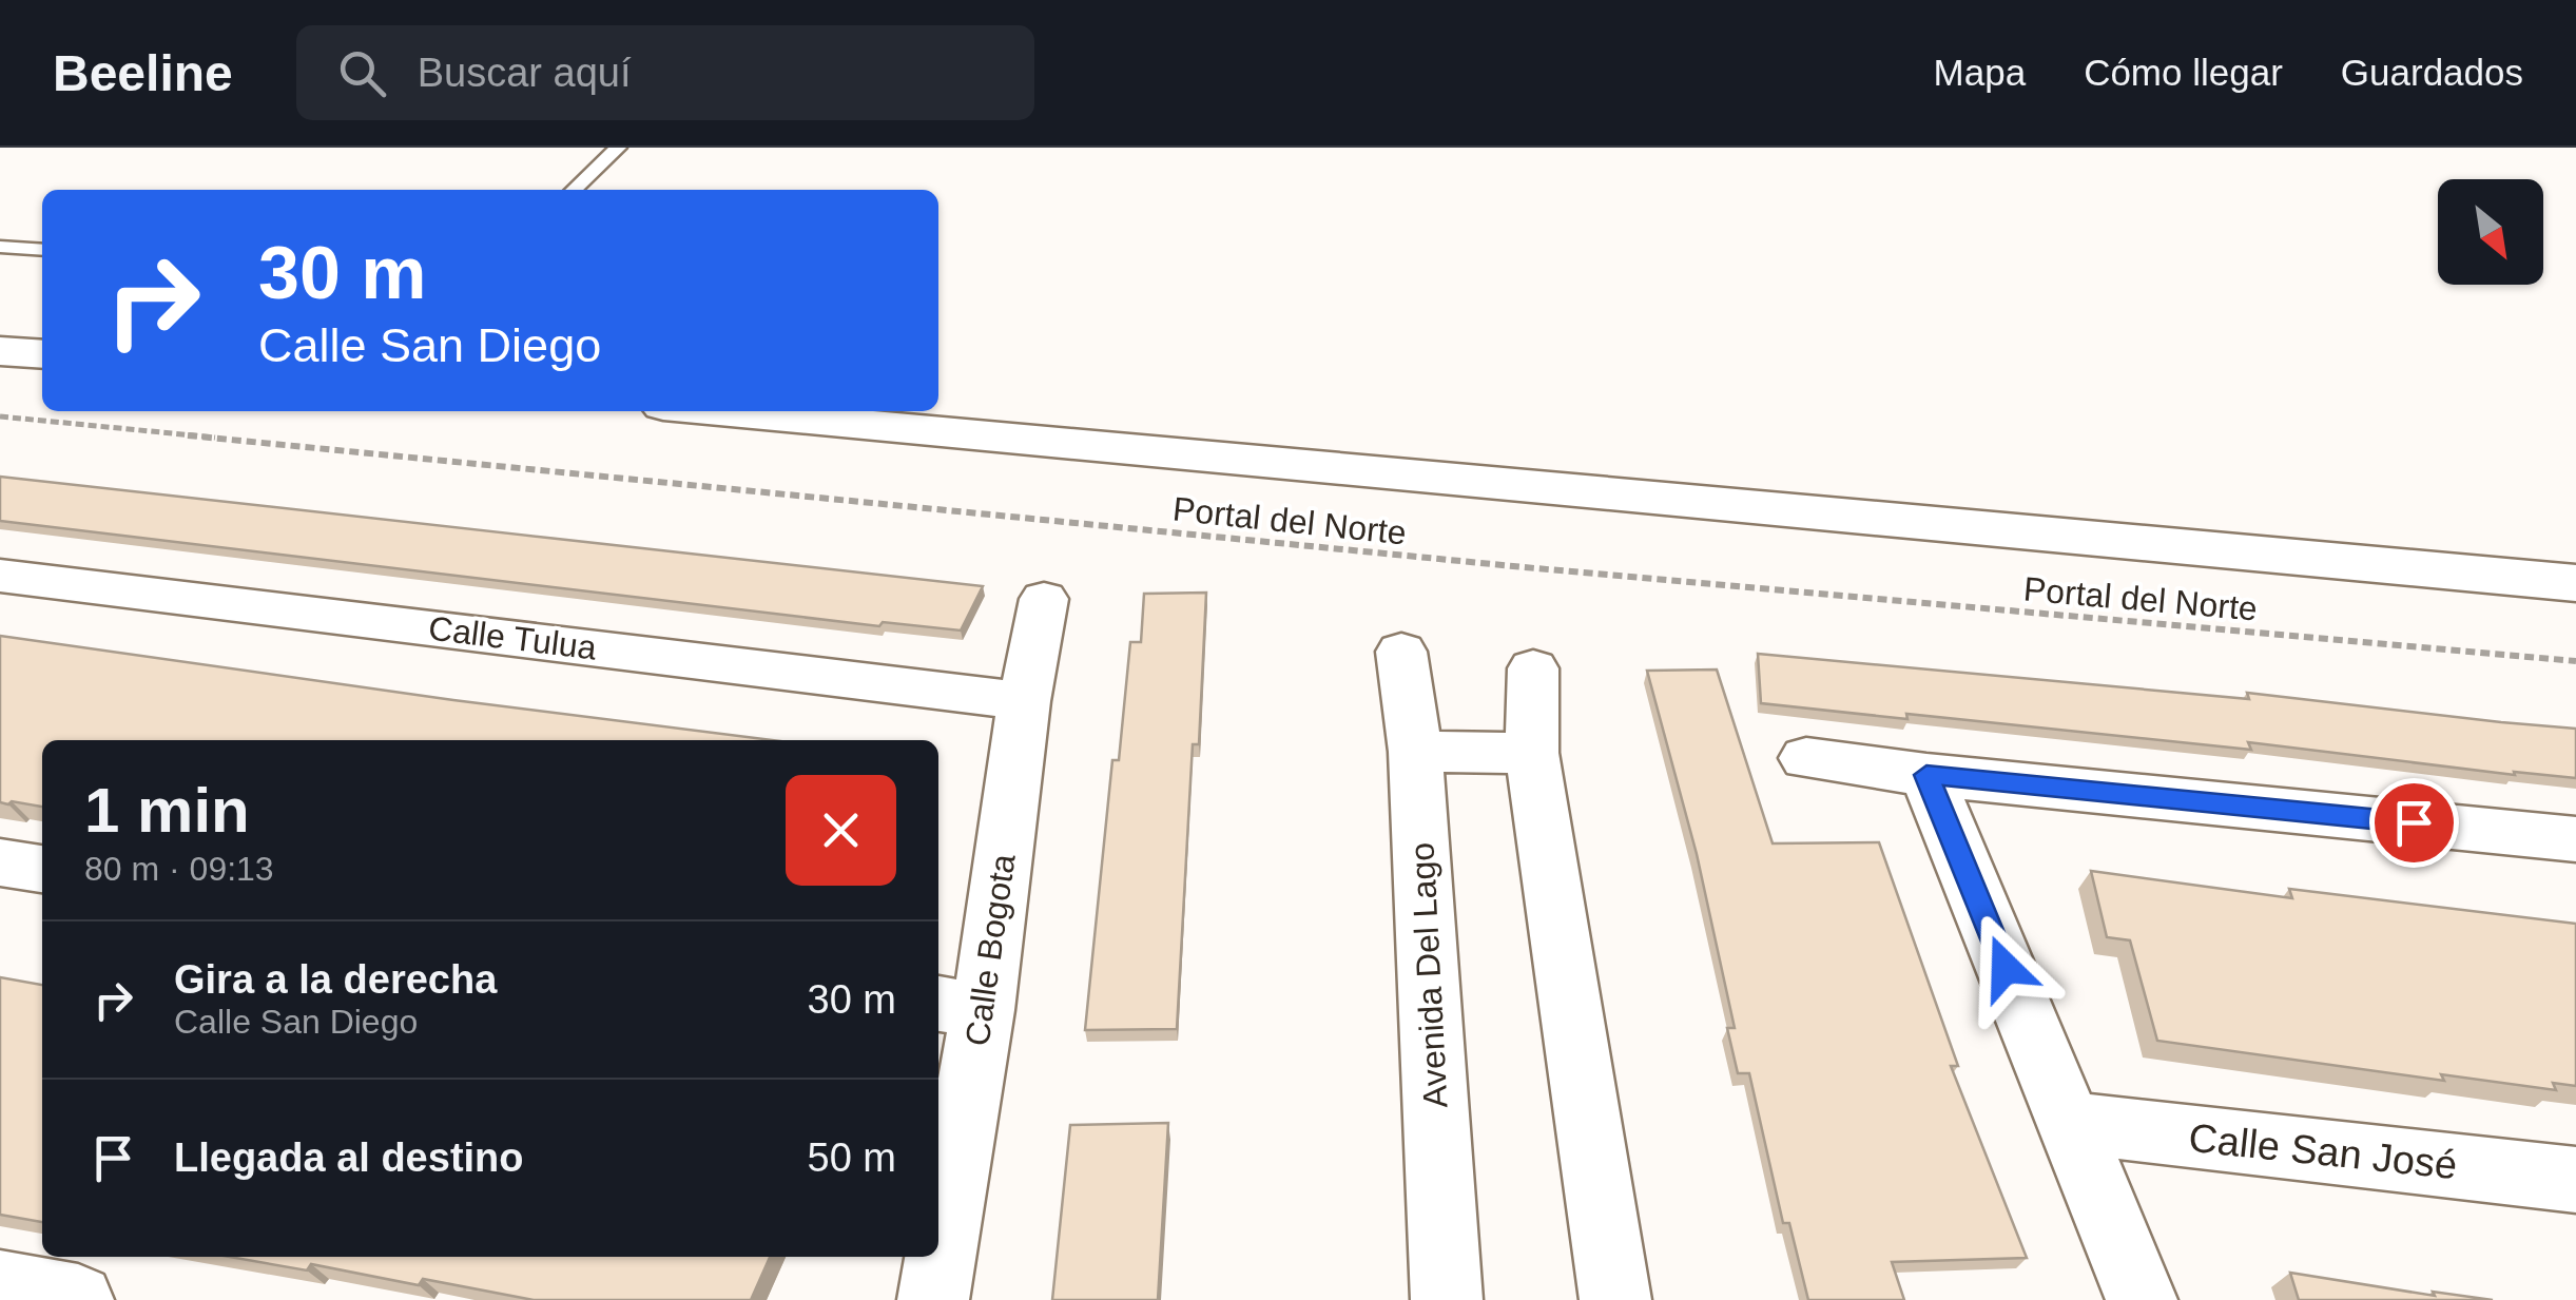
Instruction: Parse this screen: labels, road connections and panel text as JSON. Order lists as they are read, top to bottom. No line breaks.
{"streets":{"street":["Calle Tulua","Calle Bogota","Avenida Del Lago","Calle San José"],"path":["Portal del Norte"]},"crossings":[["Calle Tulua","Calle Bogota"]],"north":"bottom right","page":{"header":"Beeline","search":"Buscar aquí","nav":["Mapa","Cómo llegar","Guardados"],"turn":["30 m","Calle San Diego"],"heading":["1 min","80 m · 09:13"],"list":[{"name":"Gira a la derecha","note":"Calle San Diego","value":"30 m"},{"name":"Llegada al destino","value":"50 m"}]}}
